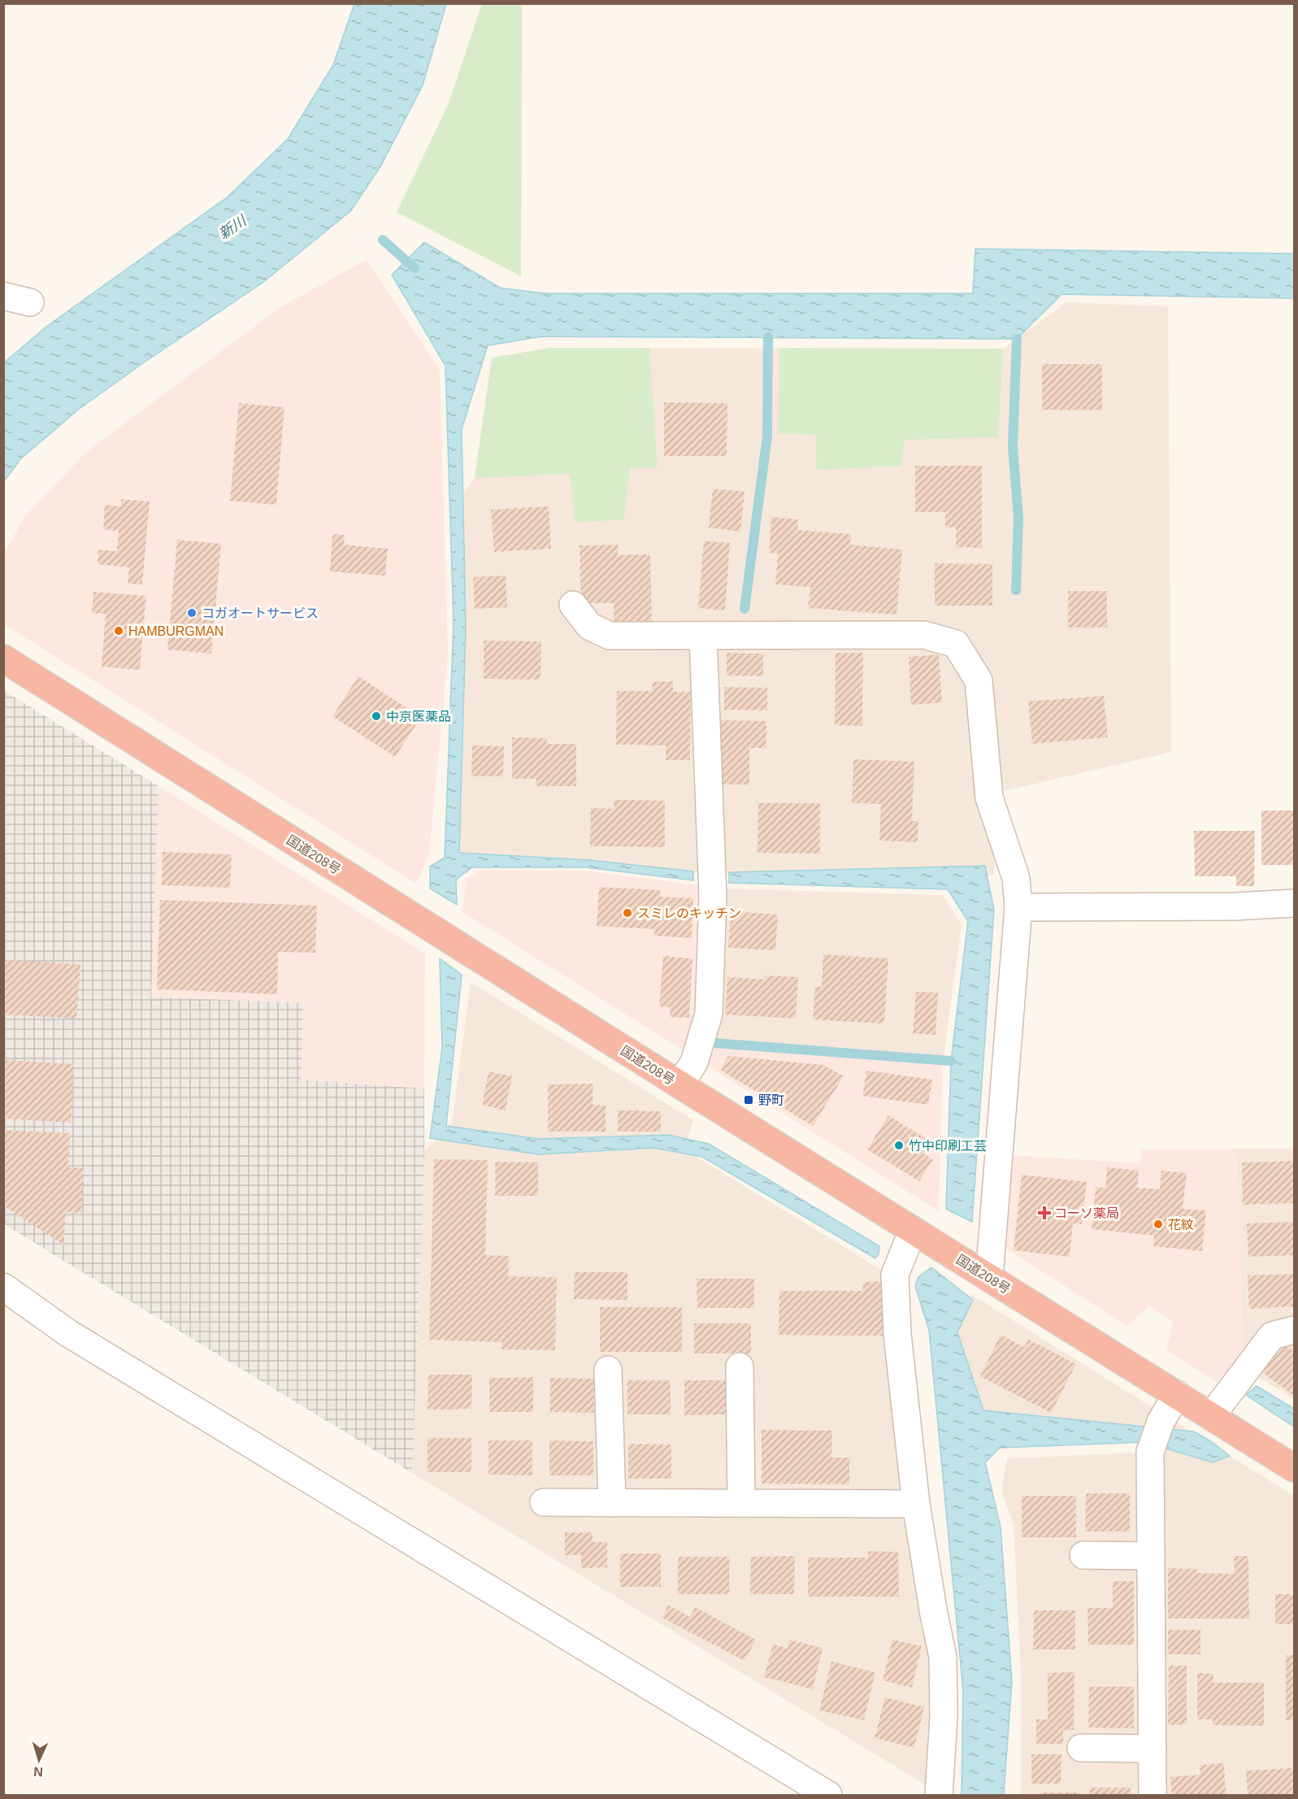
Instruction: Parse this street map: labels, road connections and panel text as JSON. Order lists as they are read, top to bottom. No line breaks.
{"streets":{"highway":["国道208号"]},"water":["新川"],"places":{"other":["コガオートサービス","HAMBURGMAN","中京医薬品","スミレのキッチン","竹中印刷工芸","花紋"],"transit":["野町"],"health":["コーソ薬局"]},"north":"bottom"}
